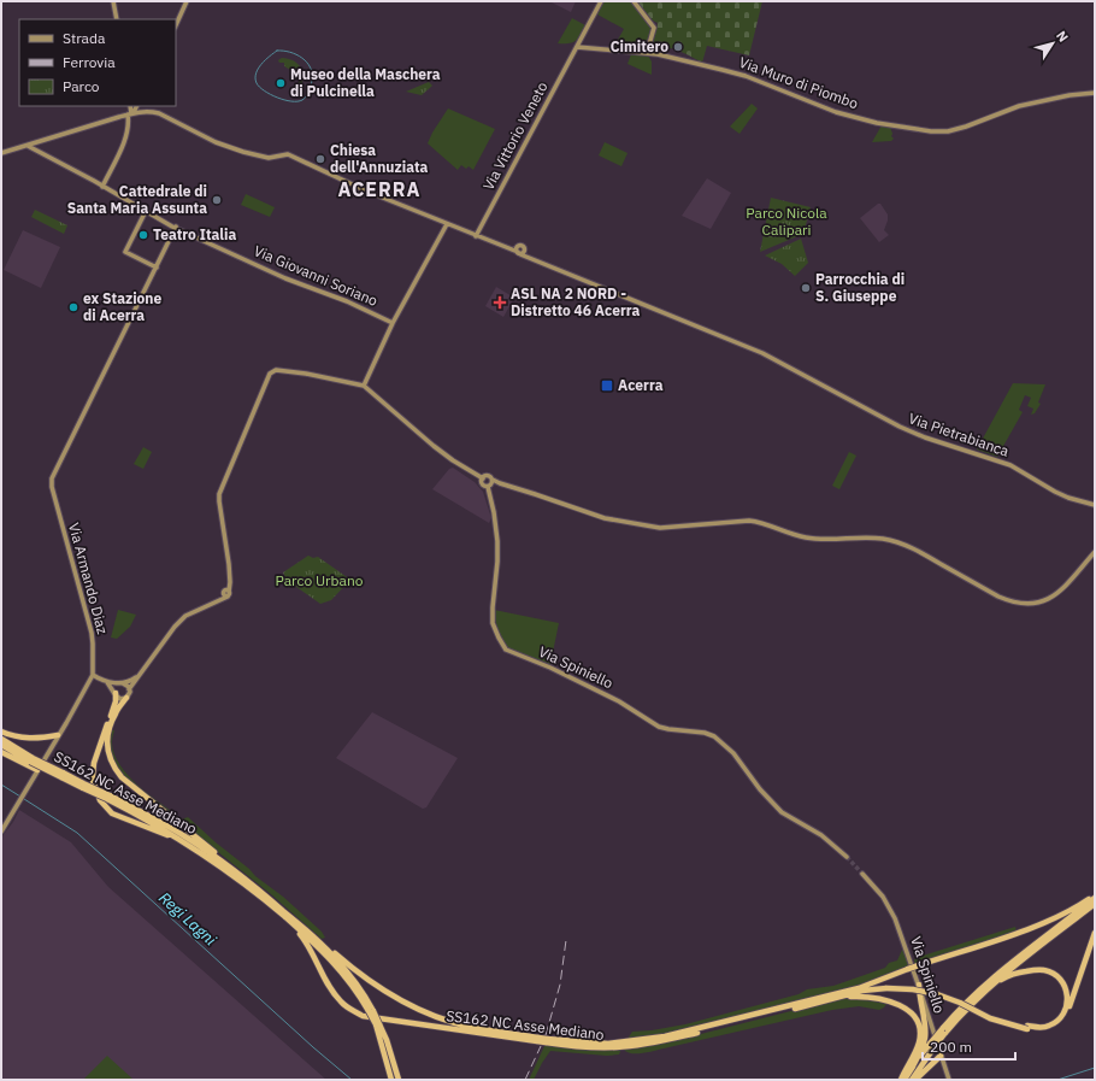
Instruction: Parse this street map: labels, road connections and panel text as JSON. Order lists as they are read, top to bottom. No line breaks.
{"streets":{"highway":["SS162 NC Asse Mediano"],"street":["Via Muro di Piombo","Via Vittorio Veneto","Via Giovanni Soriano","Via Pietrabianca","Via Armando Diaz","Via Spiniello"]},"crossings":[["Via Muro di Piombo","Via Vittorio Veneto"],["Via Vittorio Veneto","Via Pietrabianca"],["Via Giovanni Soriano","Via Armando Diaz"]],"districts":["ACERRA"],"water":["Regi Lagni"],"parks":["Parco Nicola Calipari","Parco Urbano"],"places":{"other":["Cimitero","Museo della Maschera di Pulcinella","Chiesa dell'Annuziata","Cattedrale di Santa Maria Assunta","Teatro Italia","Parrocchia di S. Giuseppe","ex Stazione di Acerra"],"health":["ASL NA 2 NORD - Distretto 46 Acerra"],"transit":["Acerra"]},"legend":["Strada","Ferrovia","Parco"],"scale_bar":"200 m","north":"top right"}
